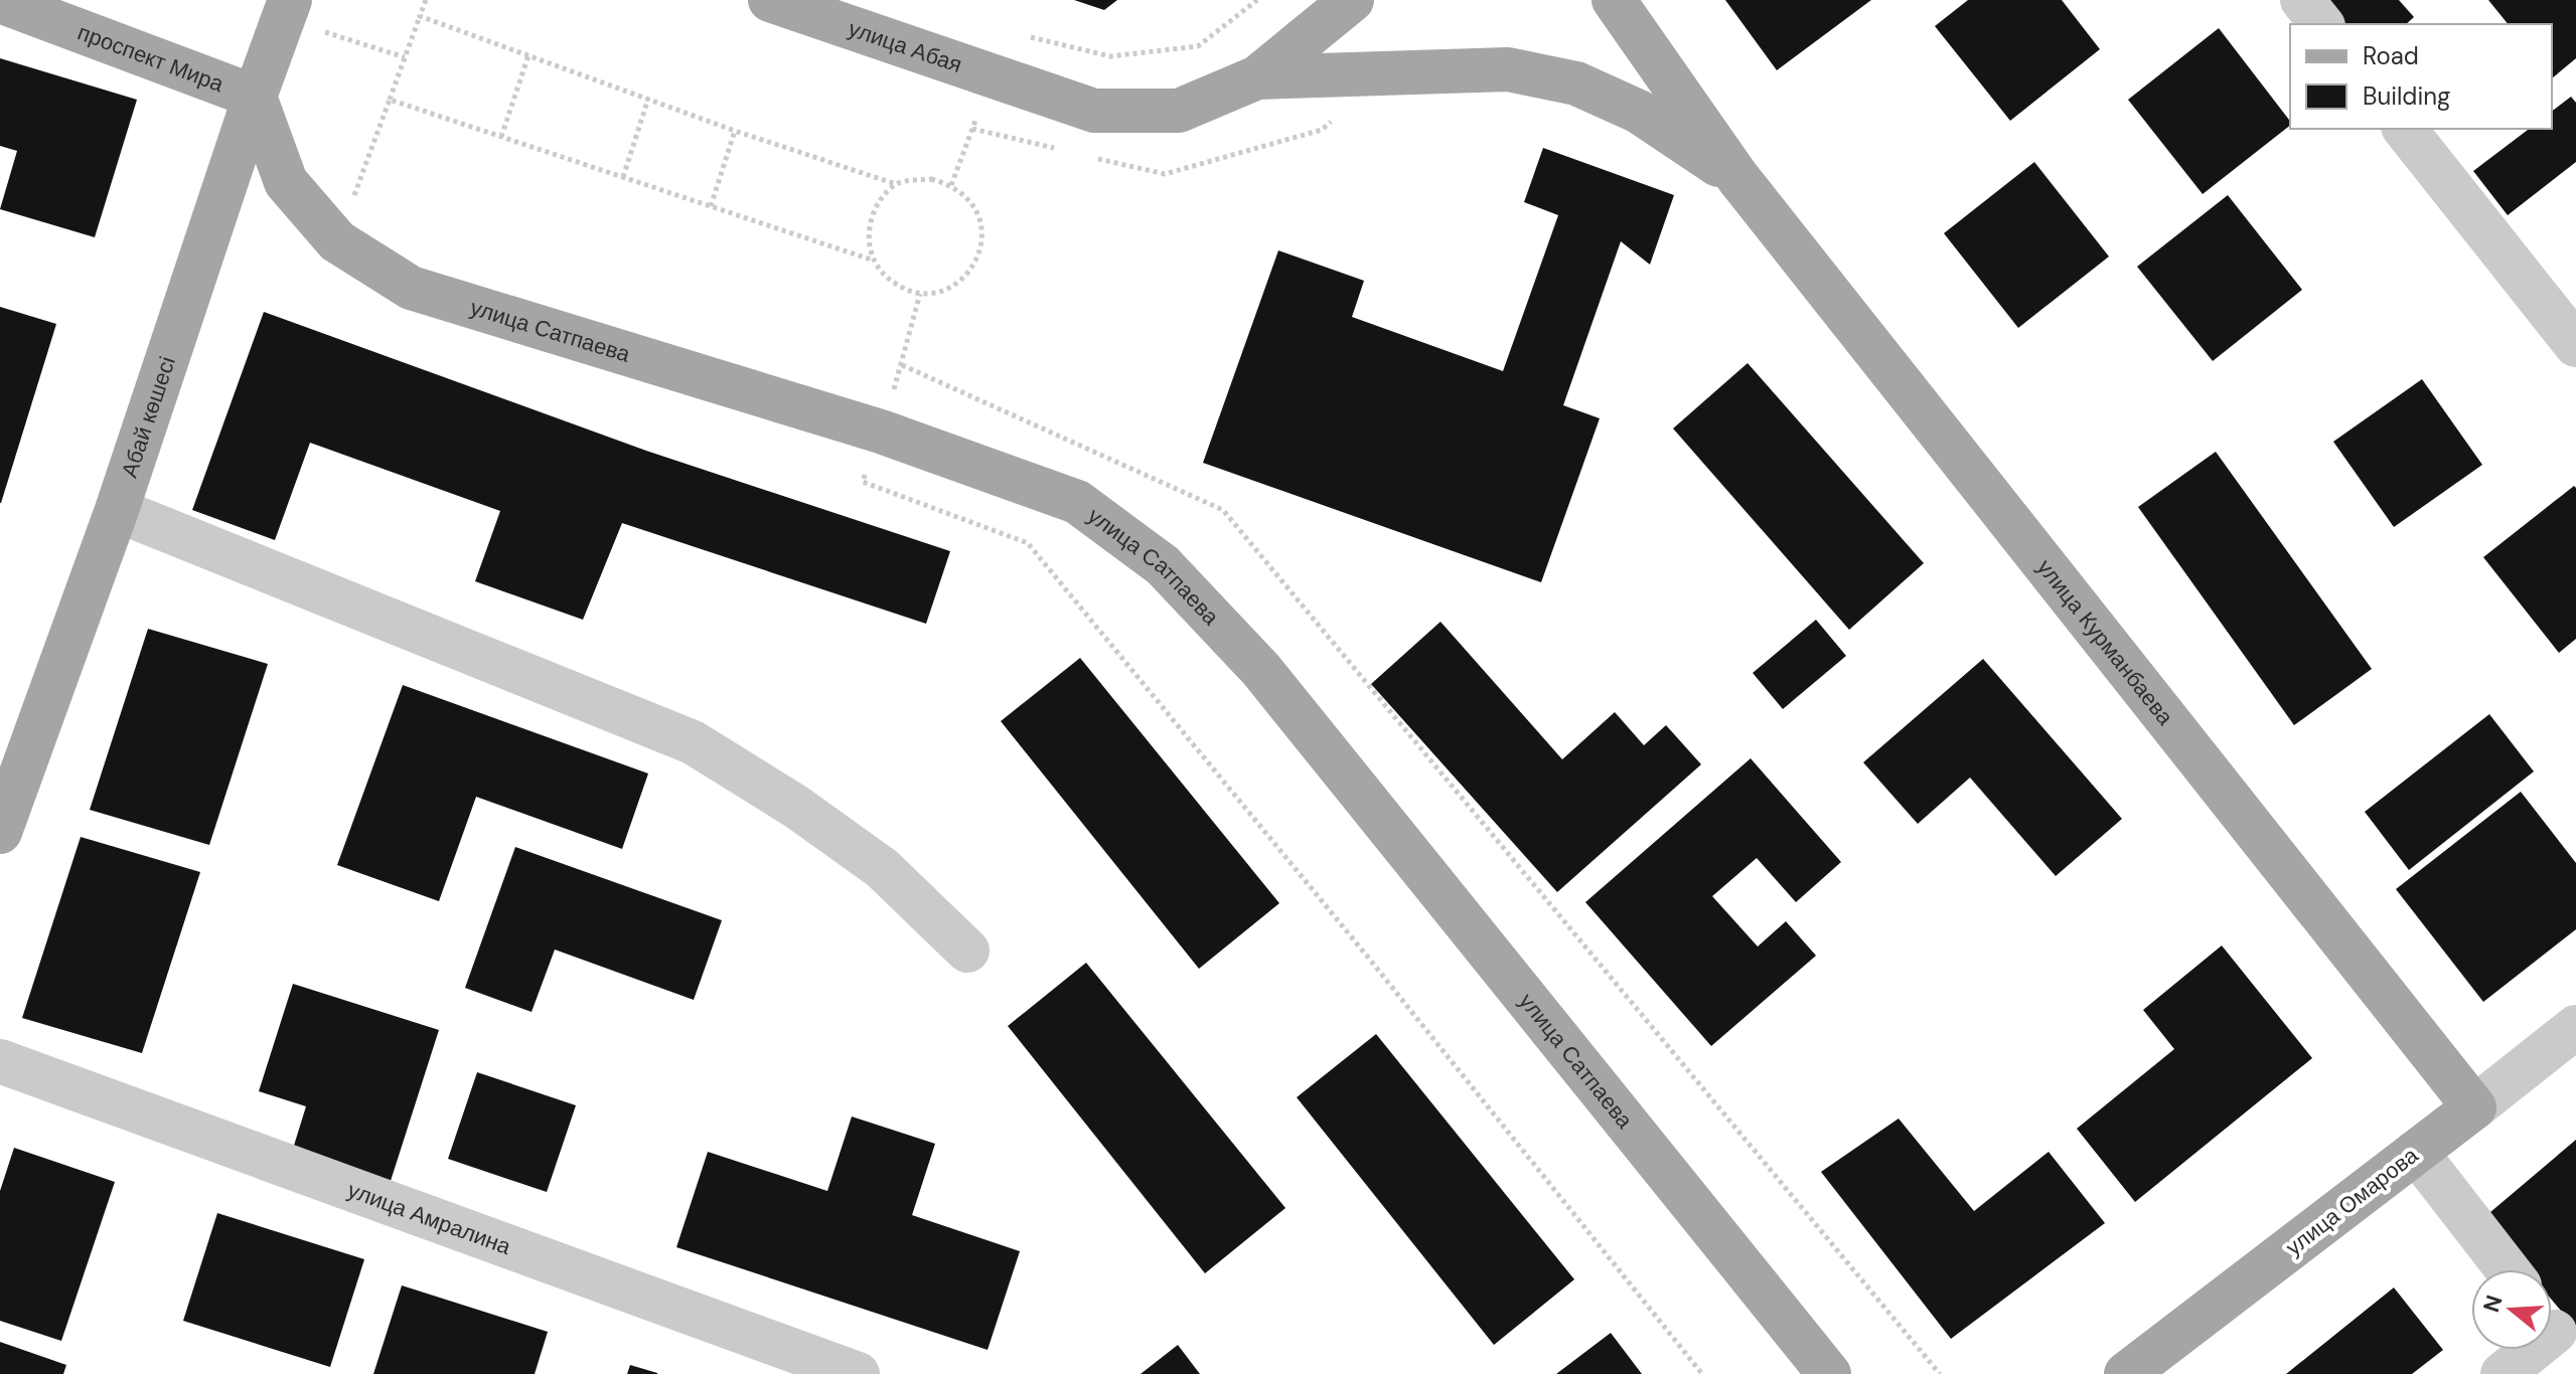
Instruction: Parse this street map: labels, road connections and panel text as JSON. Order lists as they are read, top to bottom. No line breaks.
{"streets":{"main road":["улица Абая","проспект Мира","улица Сатпаева","Абай көшесі","улица Курманбаева","улица Омарова"],"street":["улица Амралина"]},"crossings":[["проспект Мира","улица Сатпаева"],["проспект Мира","Абай көшесі"],["улица Сатпаева","Абай көшесі"],["улица Курманбаева","улица Омарова"]],"legend":["Road","Building"],"north":"left"}
